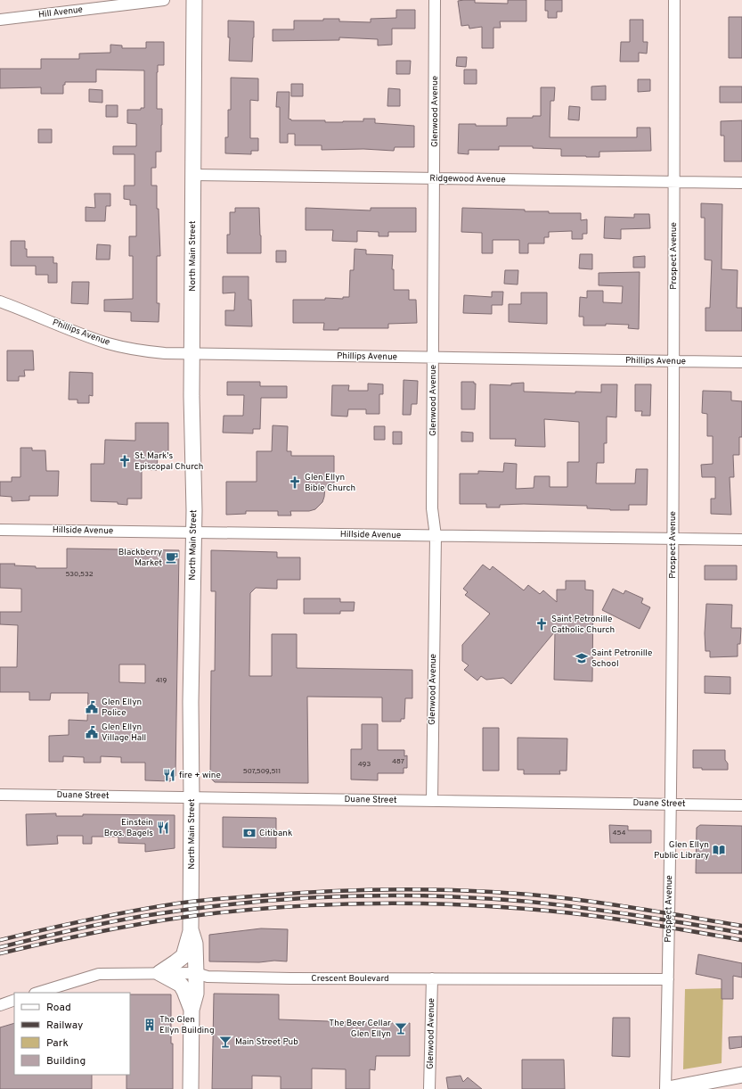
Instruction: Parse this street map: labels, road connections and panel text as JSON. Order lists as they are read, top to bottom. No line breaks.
{"streets":{"street":["Hill Avenue","Glenwood Avenue","Ridgewood Avenue","North Main Street","Prospect Avenue","Phillips Avenue","Hillside Avenue","Duane Street","Crescent Boulevard"]},"crossings":[["Glenwood Avenue","Ridgewood Avenue"],["Glenwood Avenue","Phillips Avenue"],["Glenwood Avenue","Hillside Avenue"],["Glenwood Avenue","Duane Street"],["Glenwood Avenue","Crescent Boulevard"],["Ridgewood Avenue","North Main Street"],["Ridgewood Avenue","Prospect Avenue"],["North Main Street","Phillips Avenue"],["North Main Street","Hillside Avenue"],["North Main Street","Duane Street"],["North Main Street","Crescent Boulevard"],["Prospect Avenue","Phillips Avenue"],["Prospect Avenue","Hillside Avenue"],["Prospect Avenue","Duane Street"],["Prospect Avenue","Crescent Boulevard"]],"places":{"church":["St. Mark's Episcopal Church","Glen Ellyn Bible Church","Saint Petronille Catholic Church"],"cafe":["Blackberry Market"],"school or university":["Saint Petronille School"],"public building":["Glen Ellyn Police","Glen Ellyn Village Hall"],"restaurant":["fire + wine","Einstein Bros. Bagels"],"bank":["Citibank"],"library":["Glen Ellyn Public Library"],"building":["The Glen Ellyn Building"],"bar":["The Beer Cellar Glen Ellyn","Main Street Pub"]},"house_numbers":["530,532","419","487","493","507,509,511","454"],"legend":["Road","Railway","Park","Building"]}
